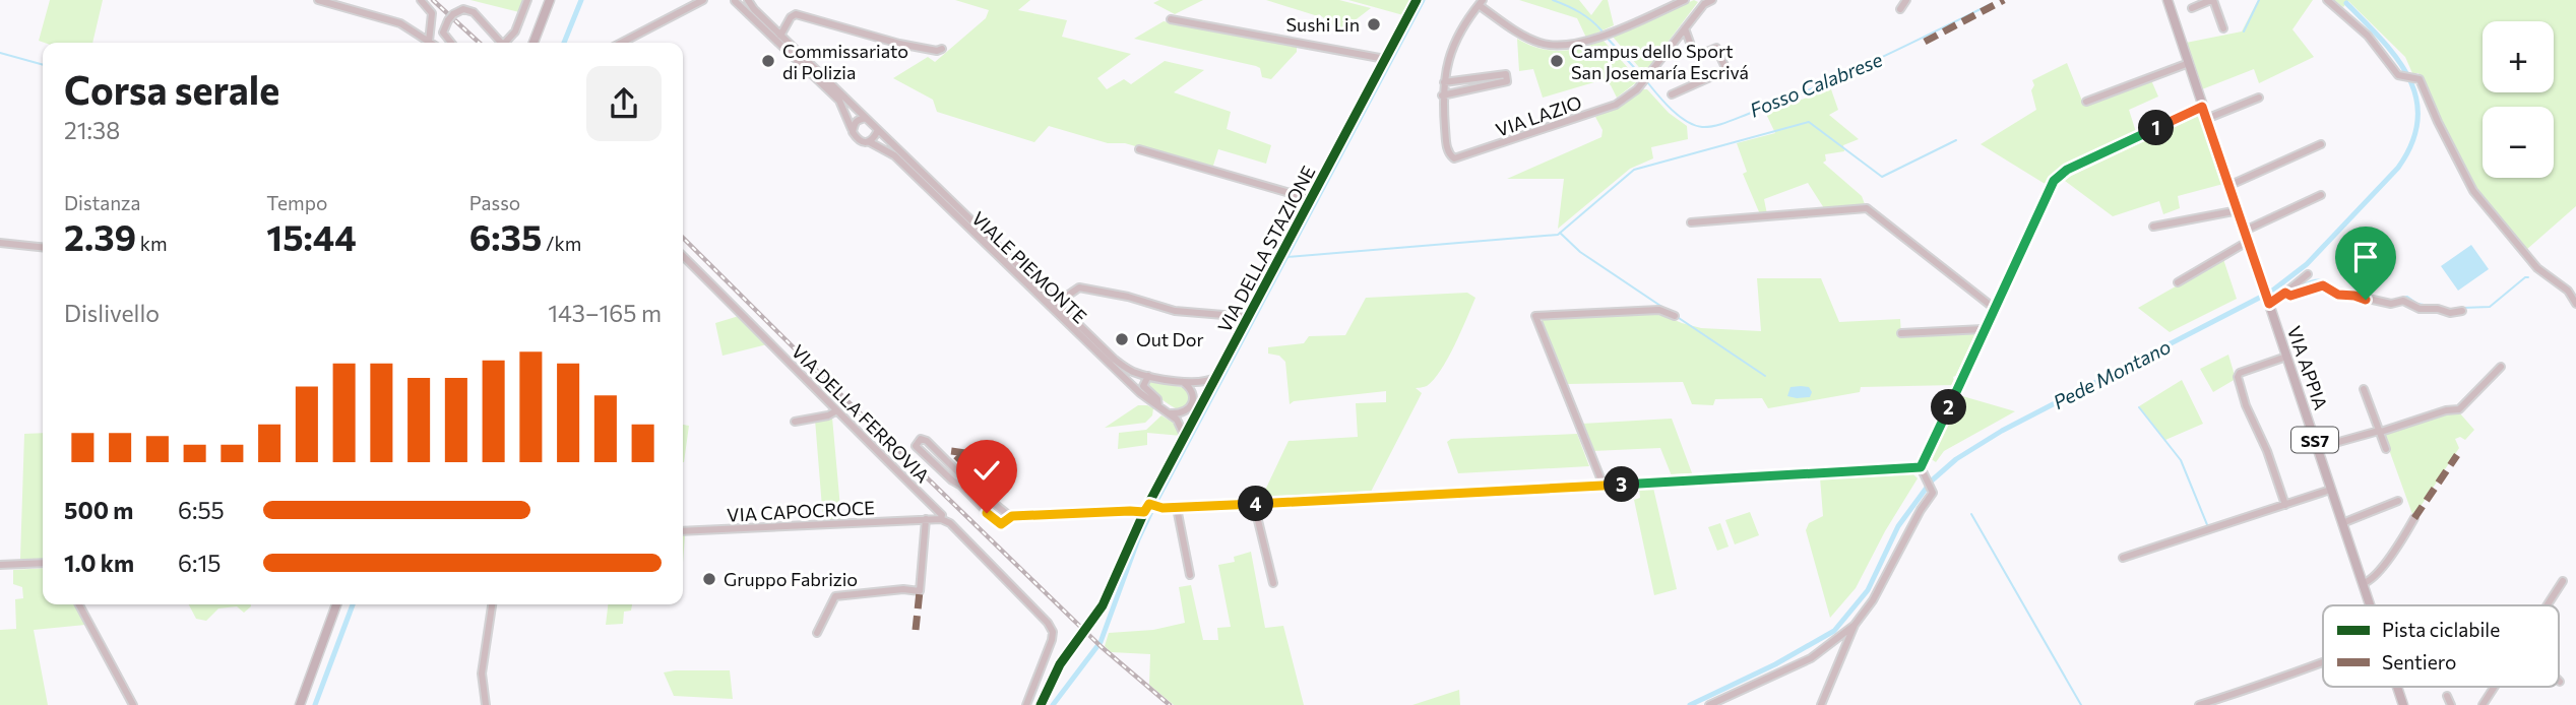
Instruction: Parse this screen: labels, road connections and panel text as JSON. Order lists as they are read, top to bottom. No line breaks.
{"streets":{"main road":["VIA APPIA","SS7"],"street":["VIA LAZIO","VIA DELLA STAZIONE","VIALE PIEMONTE","VIA DELLA FERROVIA","VIA CAPOCROCE"]},"crossings":[["VIA DELLA STAZIONE","VIALE PIEMONTE"],["VIA DELLA FERROVIA","VIA CAPOCROCE"]],"water":["Fosso Calabrese","Pede Montano"],"places":["Sushi Lin","Commissariato di Polizia","Campus dello Sport San Josemaría Escrivá","Out Dor","Gruppo Fabrizio"],"legend":["Pista ciclabile","Sentiero"],"page":{"map_buttons":["+","−"],"heading":["Corsa serale","21:38"],"pins":["1","2","3","4"],"stats":[["Distanza","2.39 km"],["Tempo","15:44"],["Passo","6:35 /km"]],"chart":["Dislivello","143–165 m"],"list":[{"name":"500 m","note":"6:55"},{"name":"1.0 km","note":"6:15"}]}}
